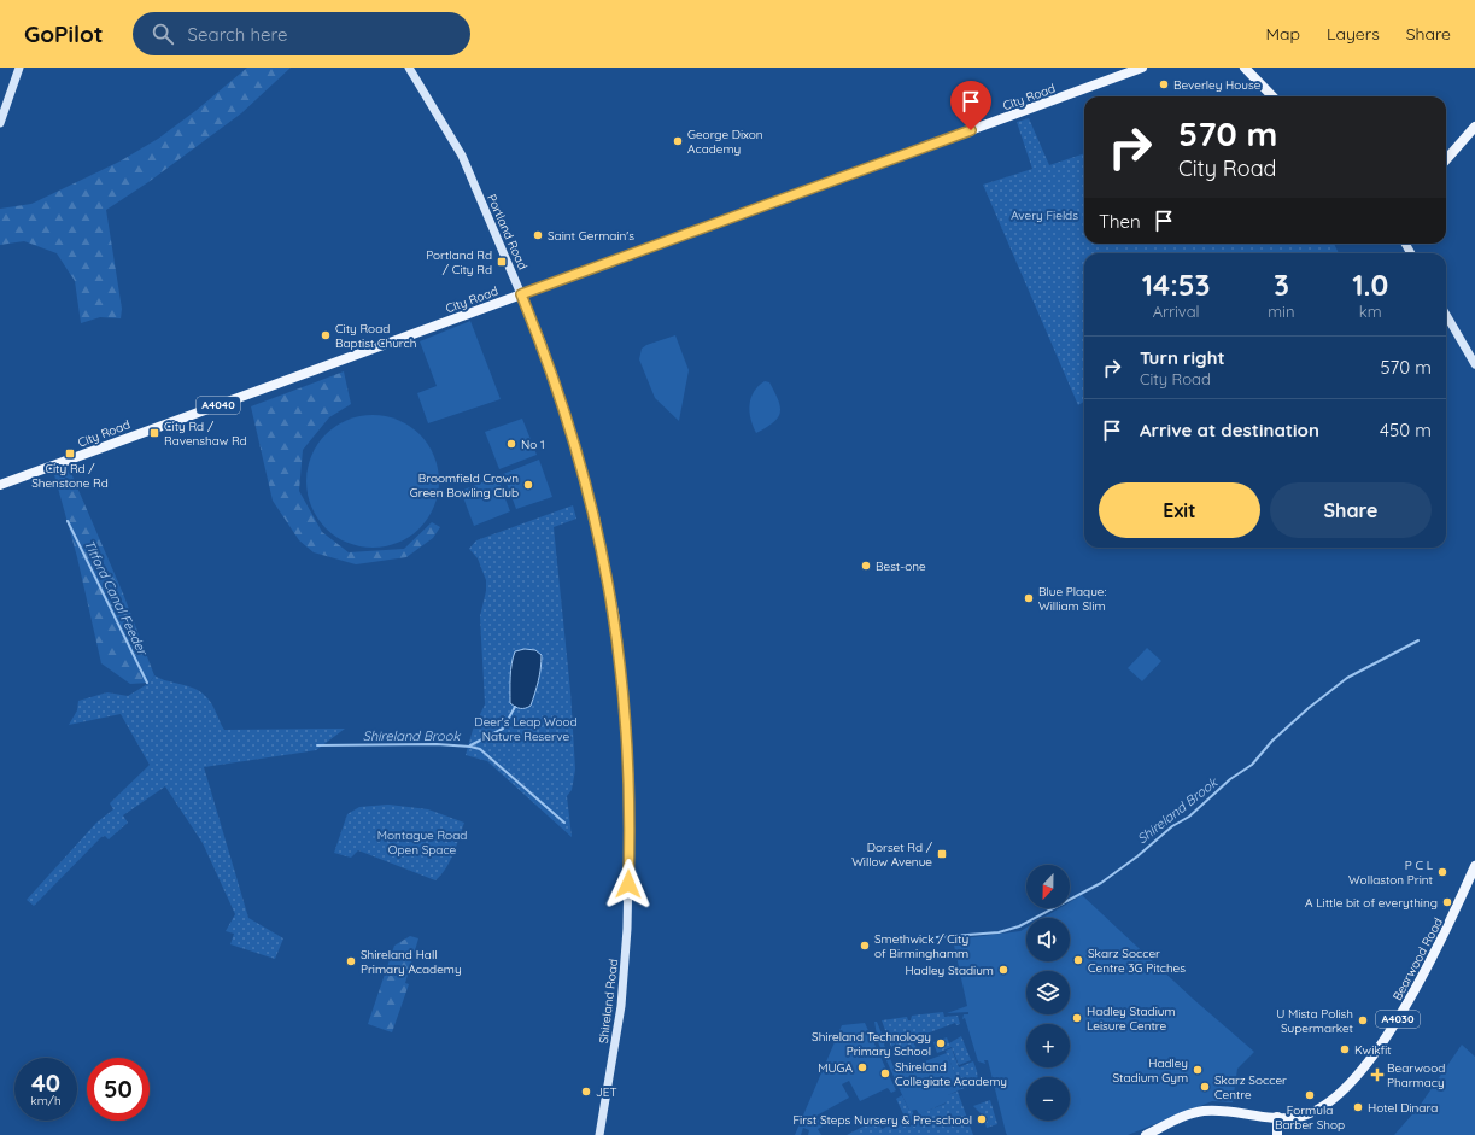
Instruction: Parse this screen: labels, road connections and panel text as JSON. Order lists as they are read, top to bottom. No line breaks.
{"streets":{"main road":["City Road","Portland Road","A4040","Bearwood Road","Shireland Road","A4030"]},"crossings":[["City Road","Portland Road"],["Portland Road","Shireland Road"]],"water":["Titford Canal Feeder","Shireland Brook"],"parks":["Avery Fields","Deer's Leap Wood Nature Reserve","Montague Road Open Space"],"places":{"other":["Beverley House","George Dixon Academy","Saint Germain's","City Road Baptist Church","No 1","Broomfield Crown Green Bowling Club","Best-one","Blue Plaque: William Slim","P C L Wollaston Print","A Little bit of everything","Smethwick / City of Birminghamm","Skarz Soccer Centre 3G Pitches","Shireland Hall Primary Academy","Hadley Stadium","Hadley Stadium Leisure Centre","U Mista Polish Supermarket","Shireland Technology Primary School","Kwikfit","MUGA","Hadley Stadium Gym","Shireland Collegiate Academy","Skarz Soccer Centre","JET","Formula Barber Shop","Hotel Dinara","First Steps Nursery & Pre-school"],"transit":["Portland Rd / City Rd","City Rd / Ravenshaw Rd","City Rd / Shenstone Rd","Dorset Rd / Willow Avenue"],"health":["Bearwood Pharmacy"]},"north":"bottom","page":{"header":"GoPilot","search":"Search here","nav":["Map","Layers","Share"],"turn":["570 m","City Road"],"then":"Then","eta":["14:53","Arrival","3","min","1.0","km"],"list":[{"name":"Turn right","note":"City Road","value":"570 m"},{"name":"Arrive at destination","value":"450 m"}],"buttons":["Exit","Share"],"map_buttons":["+","−"],"speed":"40 km/h","limit":"50"}}
